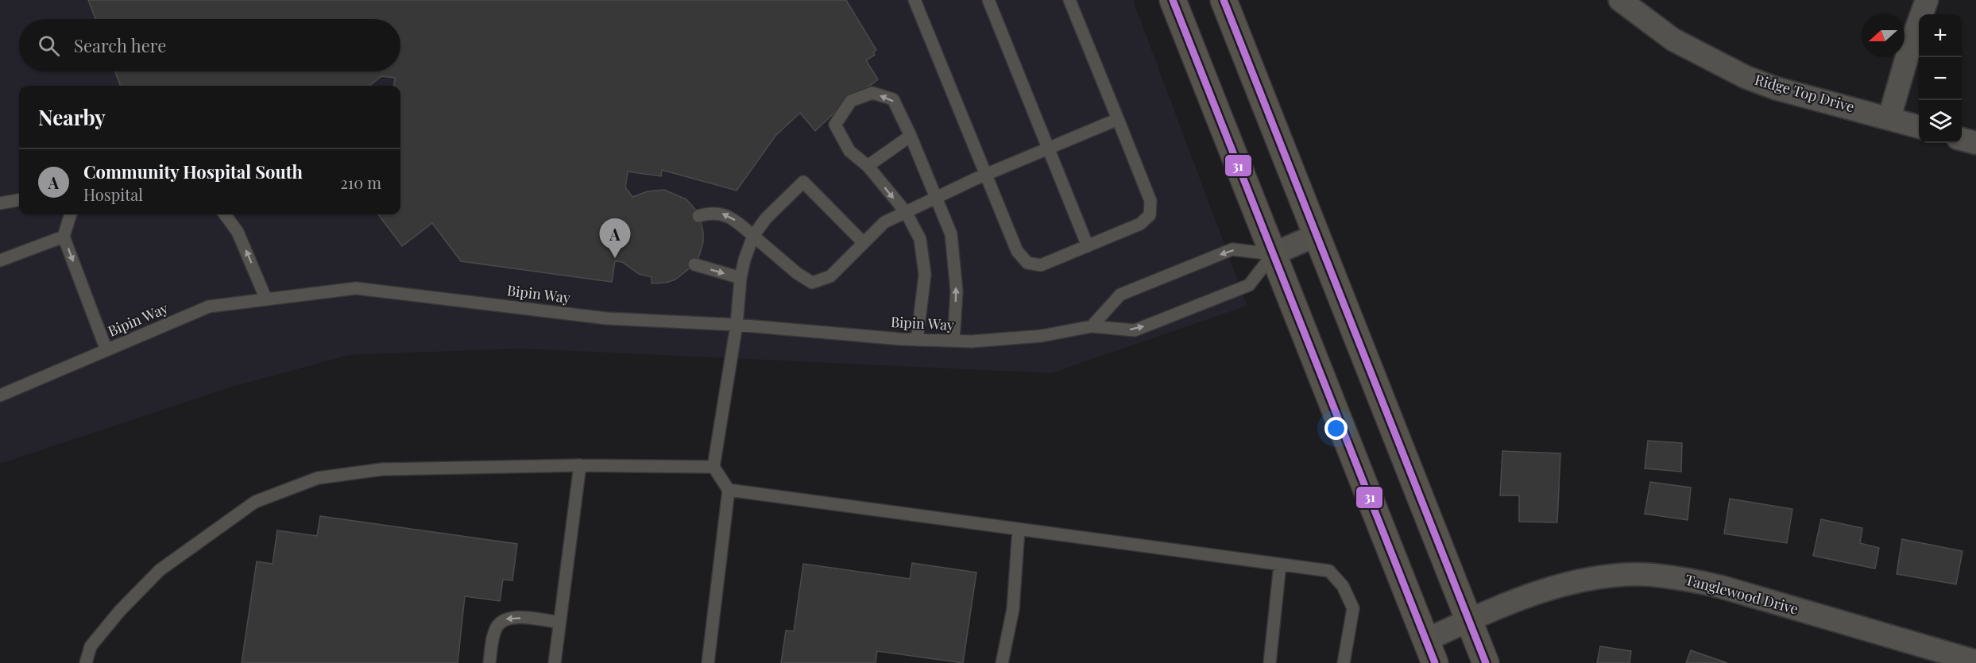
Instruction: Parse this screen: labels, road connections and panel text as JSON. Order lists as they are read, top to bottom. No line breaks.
{"streets":{"street":["Ridge Top Drive","Tanglewood Drive"],"lane":["Bipin Way"]},"lines":["transit line 31"],"north":"left","page":{"map_buttons":["+","−"],"search":"Search here","heading":"Nearby","list":[{"mark":"A","name":"Community Hospital South","note":"Hospital","value":"210 m"}],"pins":"A"}}
